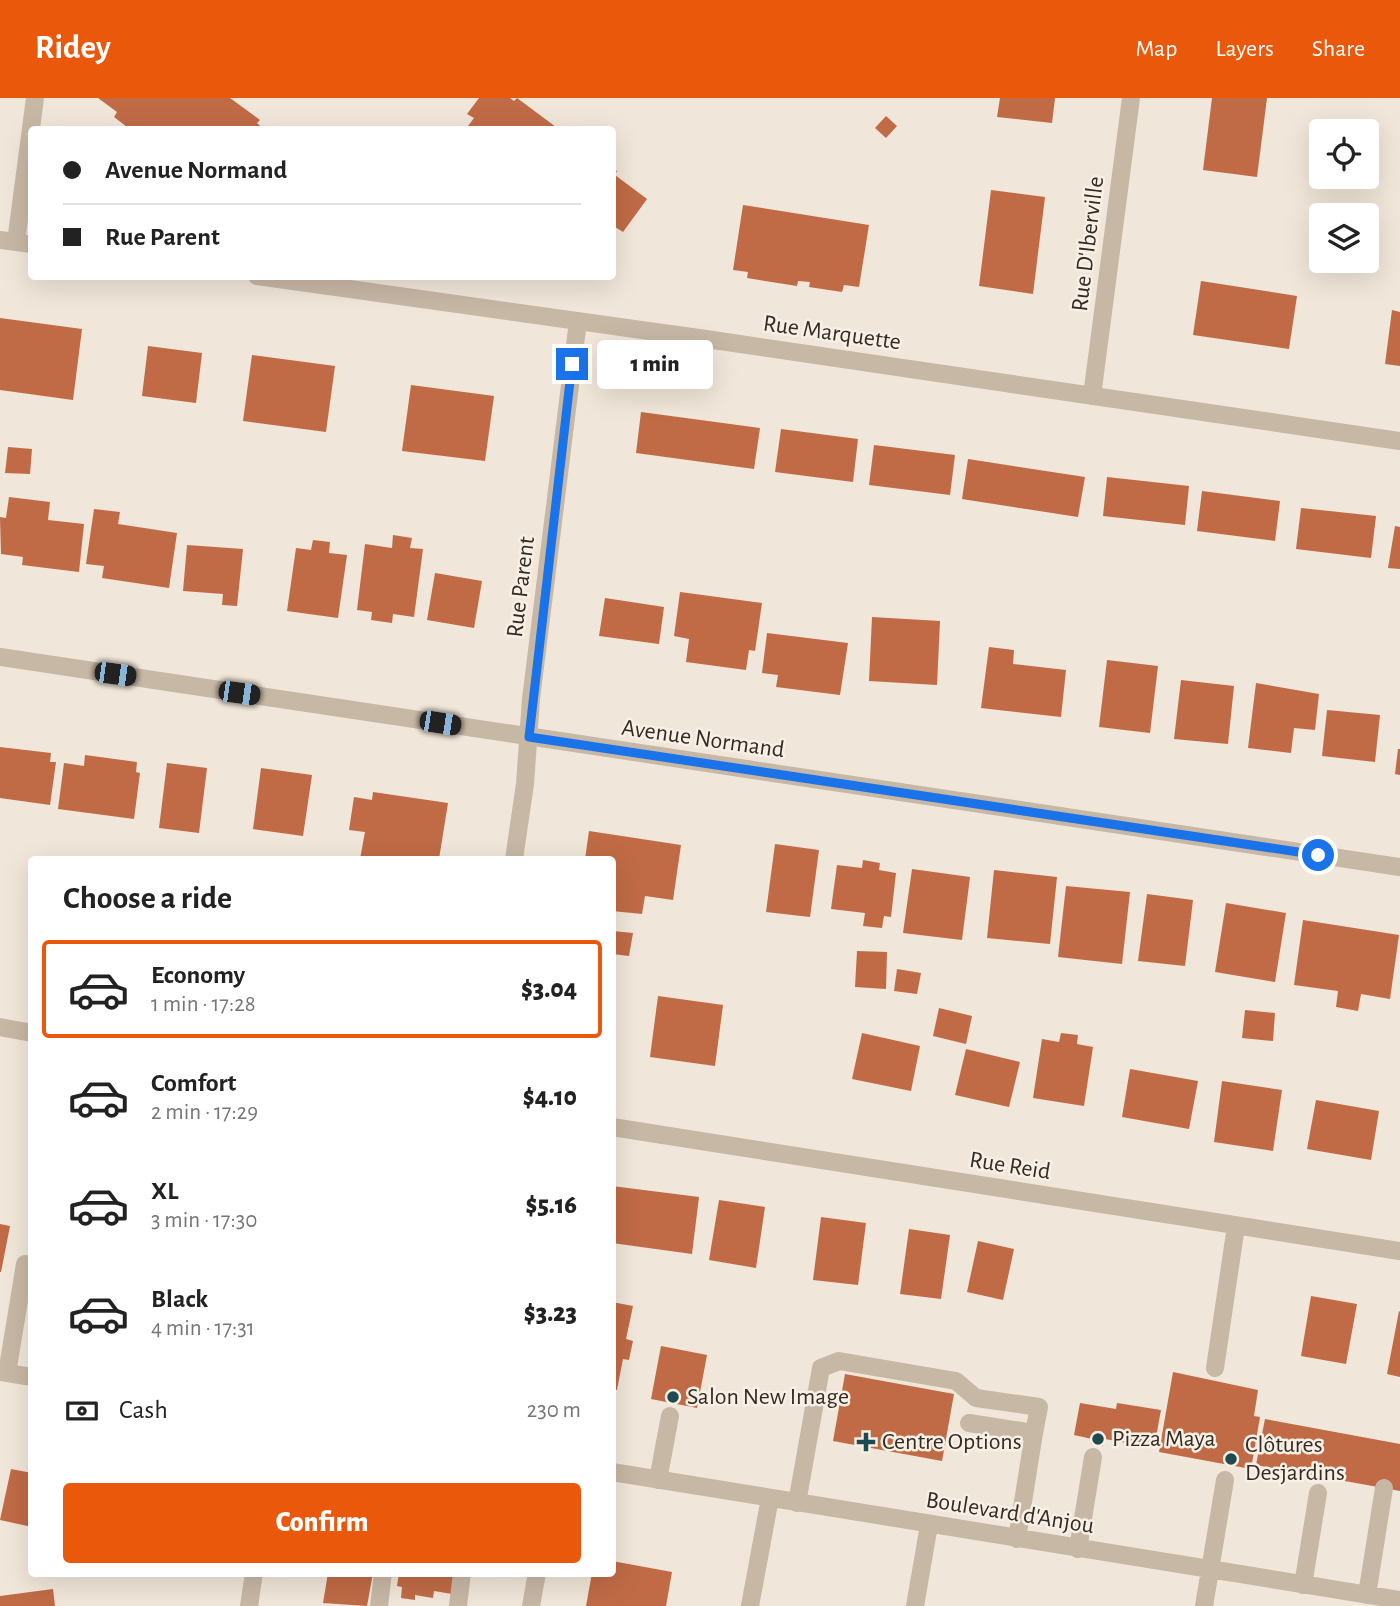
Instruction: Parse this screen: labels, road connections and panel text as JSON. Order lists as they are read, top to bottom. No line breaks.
{"streets":{"street":["Rue D'Iberville","Rue Marquette","Rue Parent","Avenue Normand","Rue Reid","Boulevard d'Anjou"]},"crossings":[["Rue D'Iberville","Rue Marquette"],["Rue Marquette","Rue Parent"],["Rue Parent","Avenue Normand"]],"places":{"other":["Salon New Image","Pizza Maya","Clôtures Desjardins"],"health":["Centre Options"]},"page":{"header":"Ridey","nav":["Map","Layers","Share"],"banner":["Avenue Normand","Rue Parent"],"bubble":"1 min","heading":"Choose a ride","list":[{"name":"Economy","note":"1 min · 17:28","value":"$3.04"},{"name":"Comfort","note":"2 min · 17:29","value":"$4.10"},{"name":"XL","note":"3 min · 17:30","value":"$5.16"},{"name":"Black","note":"4 min · 17:31","value":"$3.23"}],"pay":["Cash","230 m"],"buttons":"Confirm"}}
